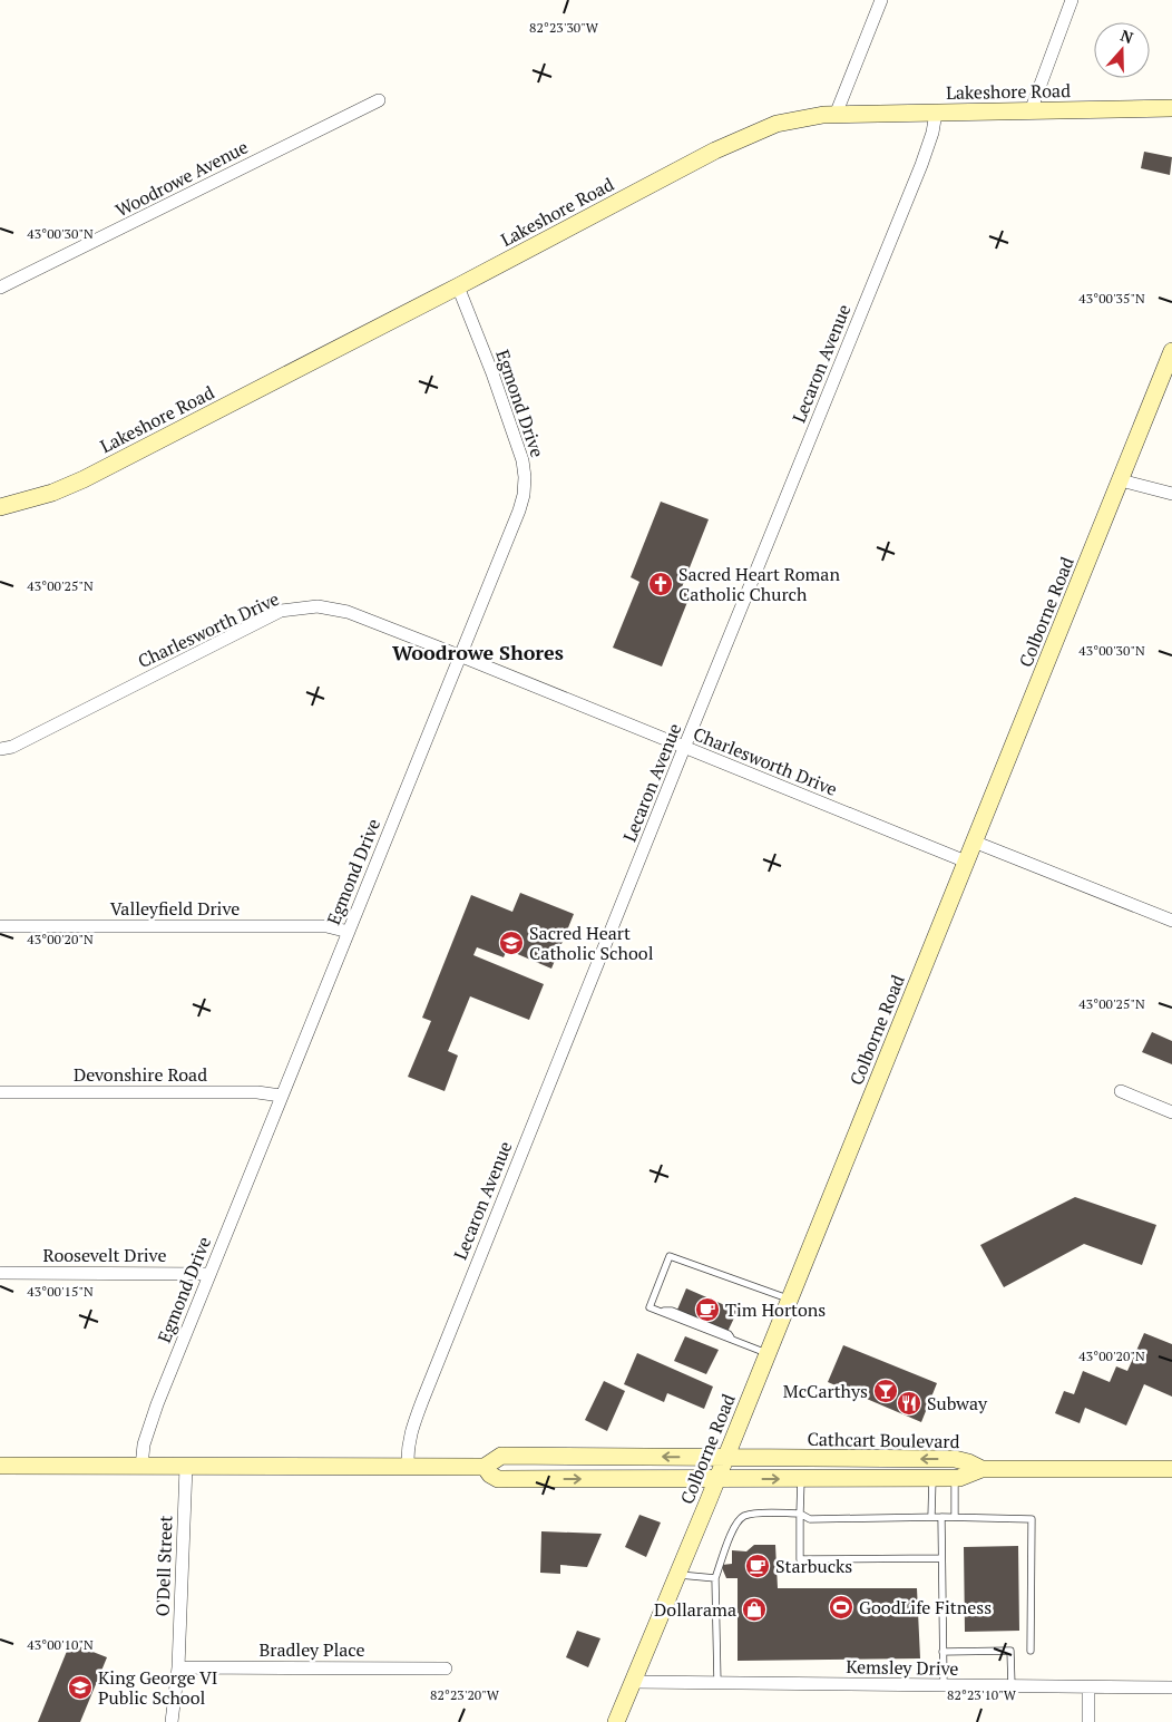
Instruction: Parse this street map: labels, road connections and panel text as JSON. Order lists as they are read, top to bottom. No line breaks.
{"streets":{"street":["Lakeshore Road","Woodrowe Avenue","Lecaron Avenue","Egmond Drive","Colborne Road","Charlesworth Drive","Valleyfield Drive","Devonshire Road","Roosevelt Drive","Cathcart Boulevard","O'Dell Street","Bradley Place","Kemsley Drive"]},"crossings":[["Lakeshore Road","Lecaron Avenue"],["Lakeshore Road","Egmond Drive"],["Lecaron Avenue","Charlesworth Drive"],["Egmond Drive","Charlesworth Drive"],["Egmond Drive","Valleyfield Drive"],["Egmond Drive","Devonshire Road"],["Egmond Drive","Roosevelt Drive"],["Colborne Road","Charlesworth Drive"],["Colborne Road","Cathcart Boulevard"],["Colborne Road","Kemsley Drive"],["O'Dell Street","Bradley Place"]],"districts":["Woodrowe Shores"],"places":{"church":["Sacred Heart Roman Catholic Church"],"school or university":["Sacred Heart Catholic School","King George VI Public School"],"cafe":["Tim Hortons","Starbucks"],"bar":["McCarthys"],"restaurant":["Subway"],"sports":["GoodLife Fitness"],"shop":["Dollarama"]},"north":"top","coordinates":["82°23'30\"W","43°00'30\"N","43°00'35\"N","43°00'25\"N","43°00'20\"N","43°00'15\"N","43°00'10\"N","82°23'20\"W","82°23'10\"W"]}
